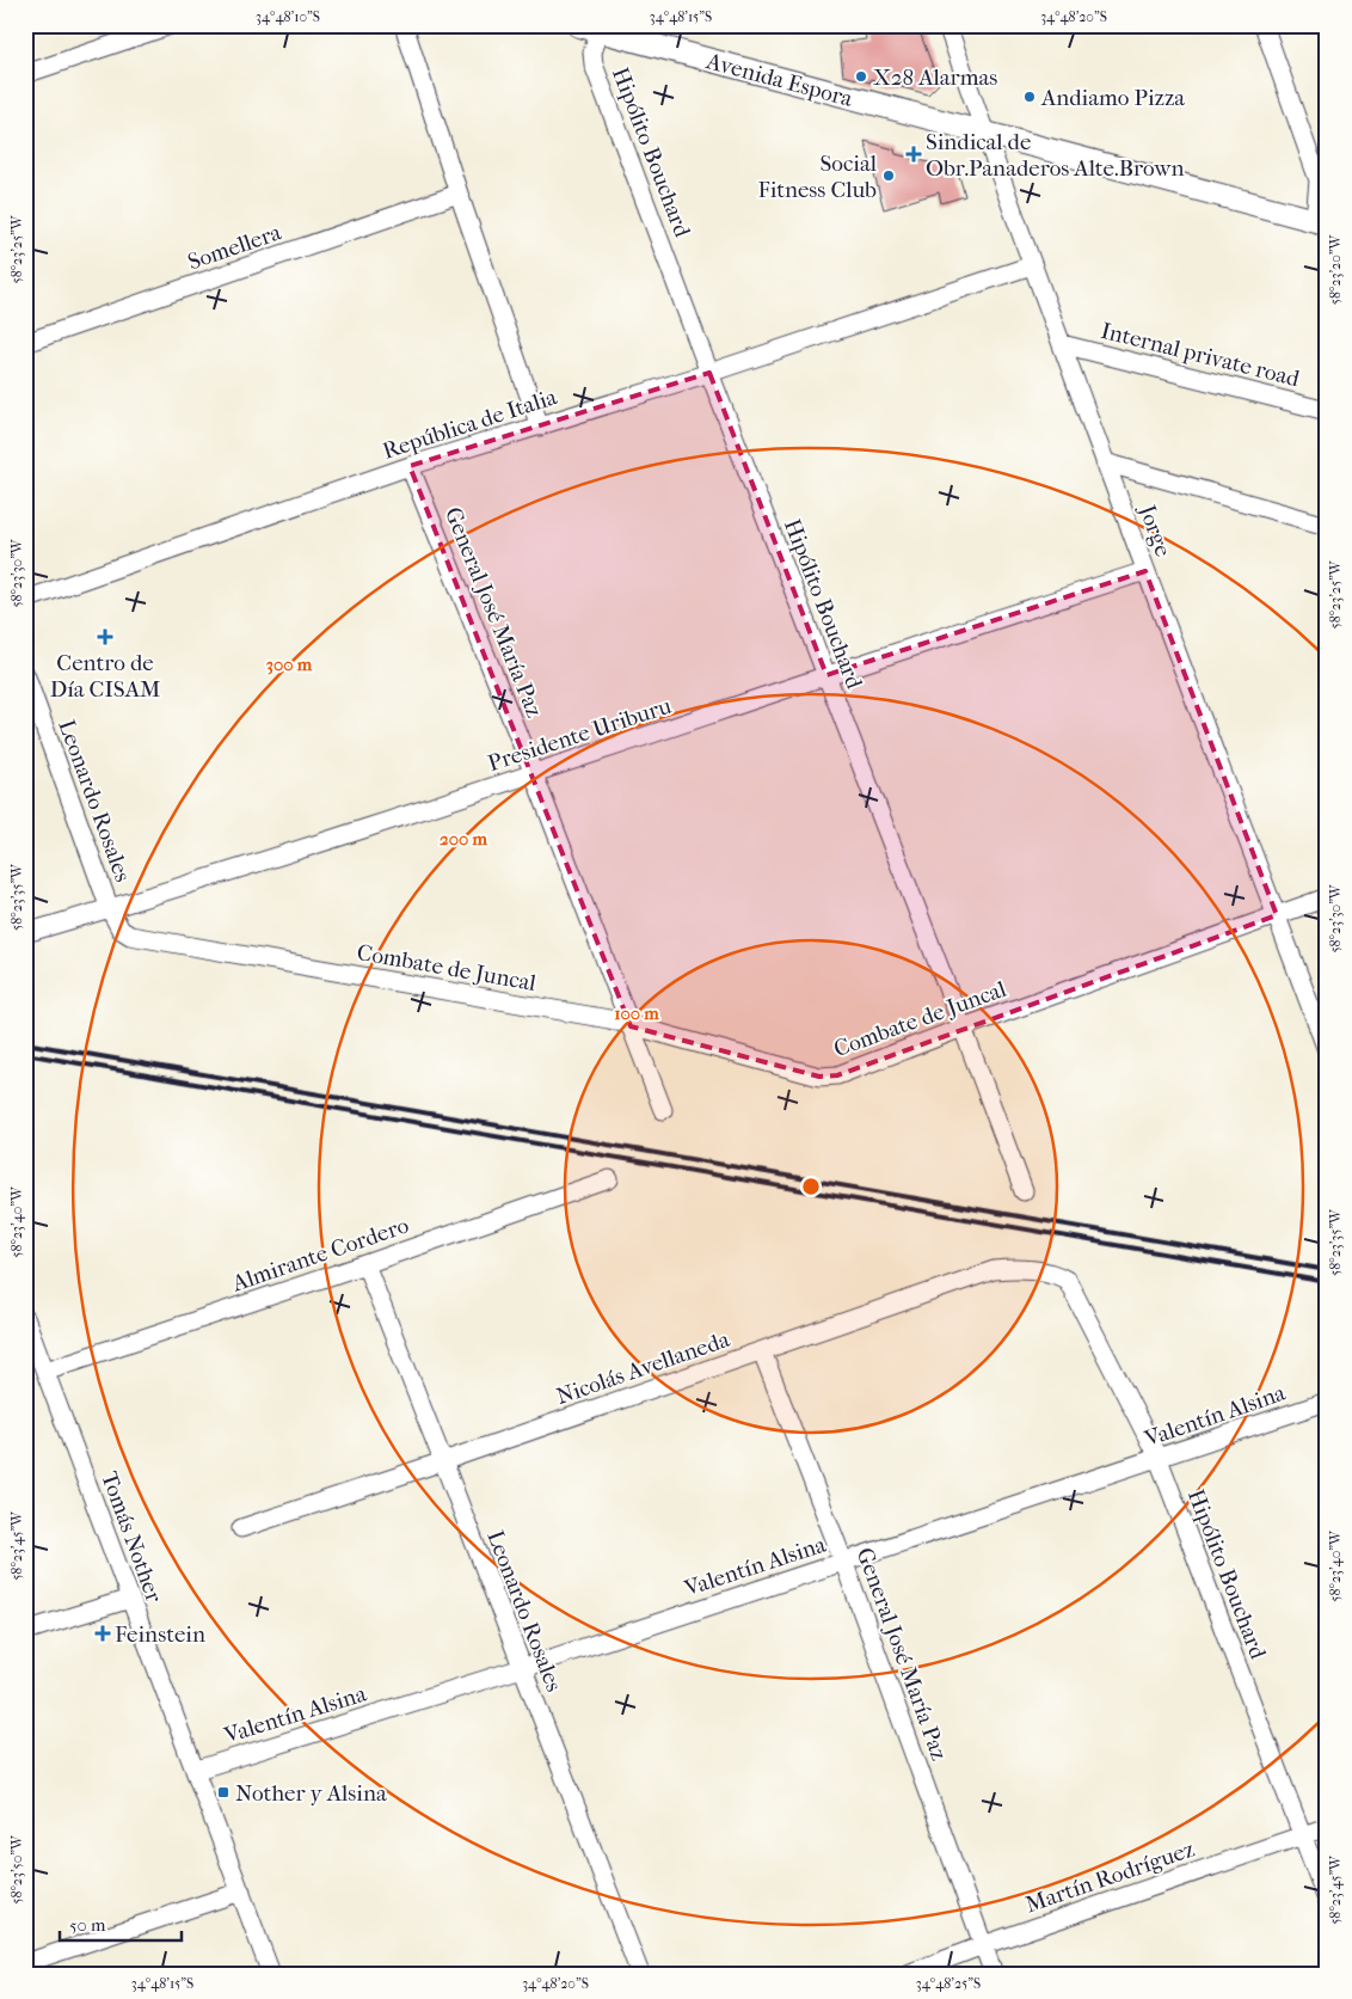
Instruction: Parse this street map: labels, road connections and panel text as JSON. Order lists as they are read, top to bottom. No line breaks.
{"streets":{"main road":["Avenida Espora"],"street":["Hipólito Bouchard","Somellera","Internal private road","República de Italia","Jorge","General José María Paz","Presidente Uriburu","Leonardo Rosales","Combate de Juncal","Almirante Cordero","Nicolás Avellaneda","Valentín Alsina","Tomás Nother","Martín Rodríguez"]},"crossings":[["Avenida Espora","Hipólito Bouchard"],["Avenida Espora","Jorge"],["Hipólito Bouchard","República de Italia"],["Hipólito Bouchard","Presidente Uriburu"],["Hipólito Bouchard","Combate de Juncal"],["Hipólito Bouchard","Nicolás Avellaneda"],["Hipólito Bouchard","Valentín Alsina"],["Hipólito Bouchard","Martín Rodríguez"],["Internal private road","Jorge"],["República de Italia","Jorge"],["República de Italia","General José María Paz"],["Jorge","Presidente Uriburu"],["Jorge","Combate de Juncal"],["General José María Paz","Presidente Uriburu"],["General José María Paz","Combate de Juncal"],["General José María Paz","Nicolás Avellaneda"],["General José María Paz","Valentín Alsina"],["General José María Paz","Martín Rodríguez"],["Presidente Uriburu","Leonardo Rosales"],["Presidente Uriburu","Combate de Juncal"],["Leonardo Rosales","Combate de Juncal"],["Leonardo Rosales","Almirante Cordero"],["Leonardo Rosales","Nicolás Avellaneda"],["Leonardo Rosales","Valentín Alsina"],["Almirante Cordero","Tomás Nother"],["Valentín Alsina","Tomás Nother"]],"places":{"other":["X28 Alarmas","Andiamo Pizza","Social Fitness Club"],"health":["Sindical de Obr.Panaderos Alte.Brown","Centro de Día CISAM","Feinstein"],"transit":["Nother y Alsina"]},"scale_bar":"50 m","coordinates":["34°48'10\"S","34°48'15\"S","34°48'20\"S","58°23'25\"W","58°23'20\"W","58°23'30\"W","58°23'35\"W","58°23'40\"W","58°23'45\"W","58°23'50\"W","34°48'25\"S"],"rings":["300 m","200 m","100 m"]}
